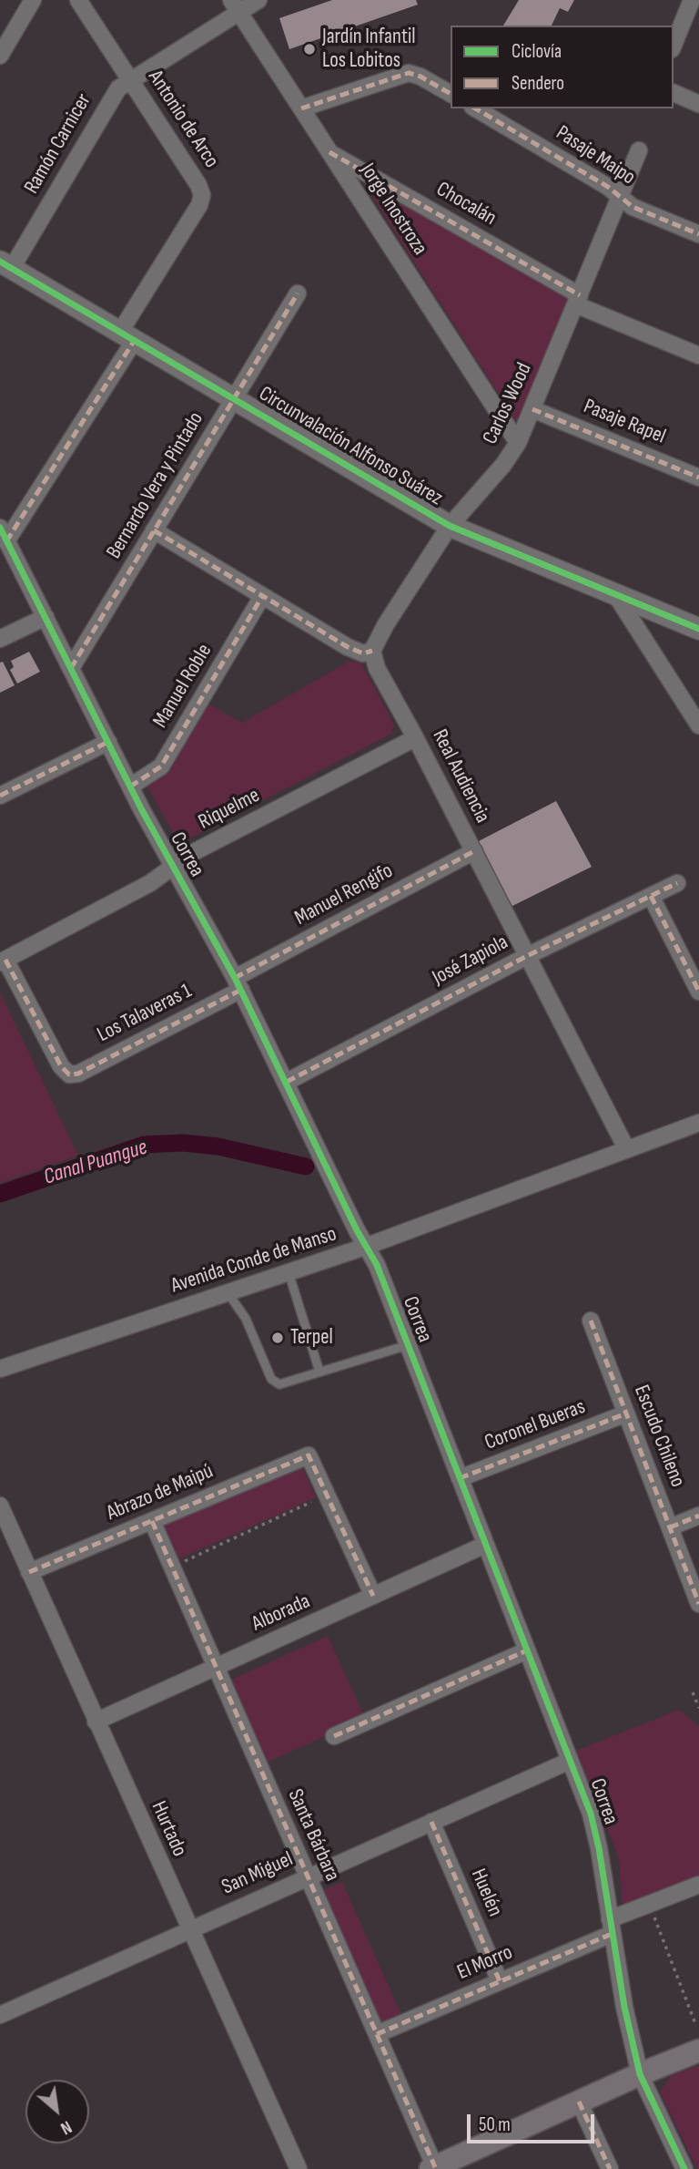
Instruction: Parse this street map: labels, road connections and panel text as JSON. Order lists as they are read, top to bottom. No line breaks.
{"streets":{"street":["Antonio de Arco","Ramón Carnicer","Pasaje Maipo","Chocalán","Jorge Inostroza","Carlos Wood","Pasaje Rapel","Circunvalación Alfonso Suárez","Bernardo Vera y Pintado","Manuel Roble","Real Audiencia","Riquelme","Correa","Manuel Rengifo","José Zapiola","Los Talaveras 1","Avenida Conde de Manso","Coronel Bueras","Escudo Chileno","Abrazo de Maipú","Alborada","Hurtado","Santa Bárbara","San Miguel","Huelén","El Morro"]},"crossings":[["Antonio de Arco","Ramón Carnicer"],["Antonio de Arco","Circunvalación Alfonso Suárez"],["Antonio de Arco","Correa"],["Ramón Carnicer","Jorge Inostroza"],["Ramón Carnicer","Circunvalación Alfonso Suárez"],["Pasaje Maipo","Carlos Wood"],["Chocalán","Jorge Inostroza"],["Chocalán","Carlos Wood"],["Jorge Inostroza","Carlos Wood"],["Carlos Wood","Pasaje Rapel"],["Carlos Wood","Circunvalación Alfonso Suárez"],["Carlos Wood","Real Audiencia"],["Circunvalación Alfonso Suárez","Bernardo Vera y Pintado"],["Bernardo Vera y Pintado","Correa"],["Manuel Roble","Correa"],["Real Audiencia","Riquelme"],["Real Audiencia","Manuel Rengifo"],["Real Audiencia","José Zapiola"],["Real Audiencia","Avenida Conde de Manso"],["Riquelme","Correa"],["Riquelme","Los Talaveras 1"],["Correa","Manuel Rengifo"],["Correa","José Zapiola"],["Correa","Los Talaveras 1"],["Correa","Avenida Conde de Manso"],["Correa","Coronel Bueras"],["Correa","Alborada"],["Correa","San Miguel"],["Correa","El Morro"],["Manuel Rengifo","Los Talaveras 1"],["Coronel Bueras","Escudo Chileno"],["Abrazo de Maipú","Hurtado"],["Abrazo de Maipú","Santa Bárbara"],["Alborada","Hurtado"],["Alborada","Santa Bárbara"],["Hurtado","San Miguel"],["Santa Bárbara","San Miguel"],["Santa Bárbara","El Morro"],["San Miguel","Huelén"],["Huelén","El Morro"]],"water":["Canal Puangue"],"places":["Jardín Infantil Los Lobitos","Terpel"],"legend":["Ciclovía","Sendero"],"scale_bar":"50 m","north":"bottom right"}
